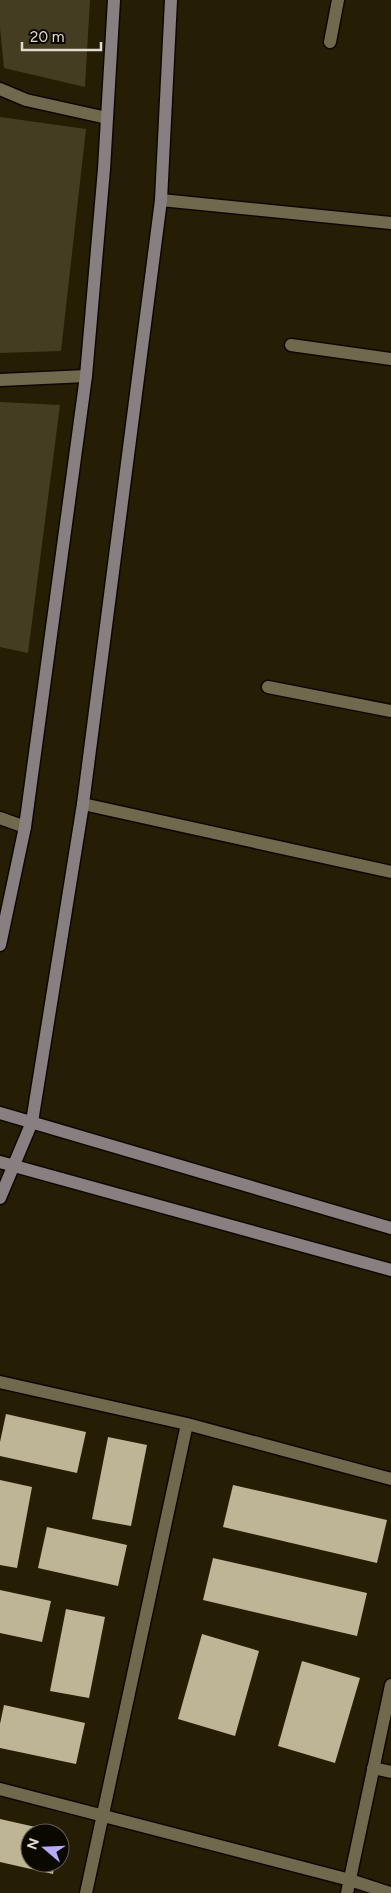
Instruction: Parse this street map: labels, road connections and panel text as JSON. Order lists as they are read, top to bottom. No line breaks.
{"scale_bar":"20 m","north":"left"}
